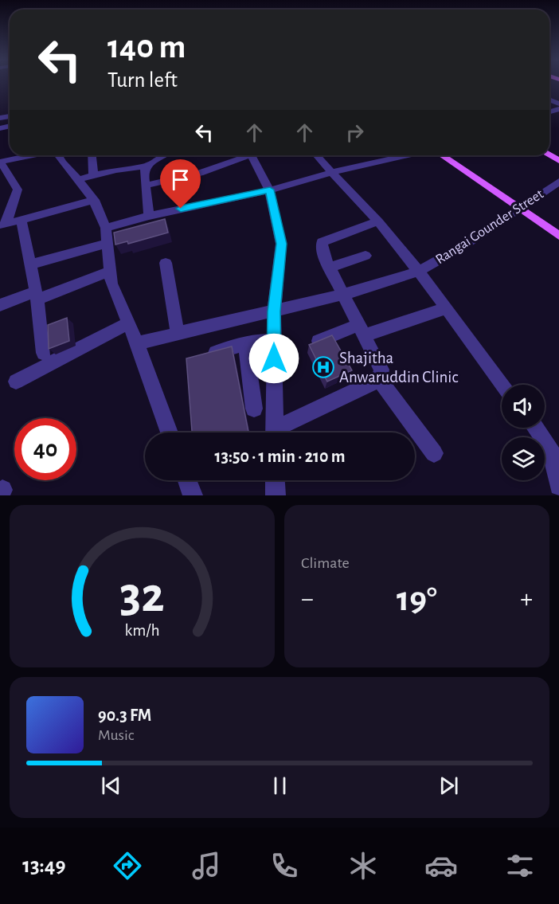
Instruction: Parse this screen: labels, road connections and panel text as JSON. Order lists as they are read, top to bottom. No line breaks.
{"streets":{"street":["Rangai Gounder Street"]},"places":{"hospital":["Shajitha Anwaruddin Clinic"]},"page":{"turn":["140 m","Turn left"],"limit":"40","trip":"13:50 · 1 min · 210 m","tile":"Climate","heat":["−","19°","+"],"song":["90.3 FM","Music"],"tabs":"13:49","gauge":["32","km/h"]}}
